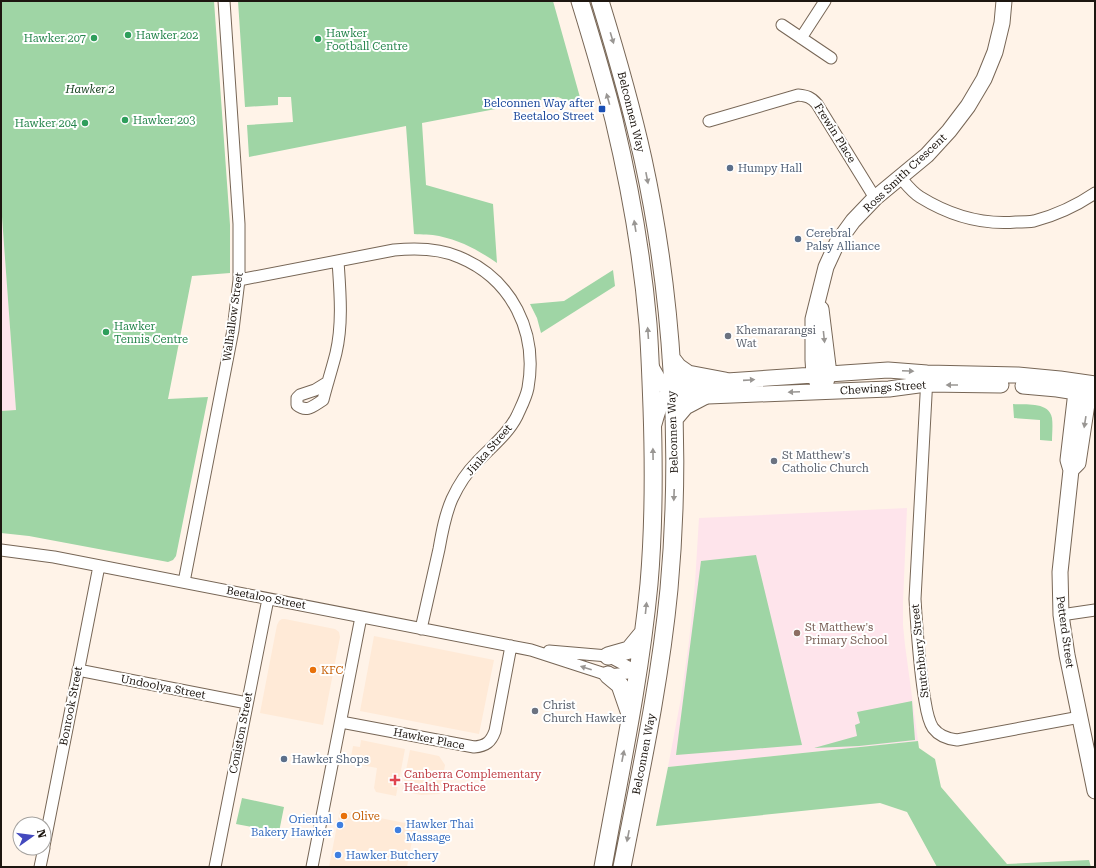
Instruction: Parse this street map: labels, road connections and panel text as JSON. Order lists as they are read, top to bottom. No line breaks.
{"streets":{"main road":["Belconnen Way"],"street":["Frewin Place","Ross Smith Crescent","Walhallow Street","Chewings Street","Jinka Street","Beetaloo Street","Petterd Street","Stutchbury Street","Undoolya Street","Bonrook Street","Coniston Street","Hawker Place"]},"crossings":[["Belconnen Way","Chewings Street"],["Belconnen Way","Beetaloo Street"],["Frewin Place","Ross Smith Crescent"],["Ross Smith Crescent","Chewings Street"],["Walhallow Street","Jinka Street"],["Walhallow Street","Beetaloo Street"],["Chewings Street","Petterd Street"],["Chewings Street","Stutchbury Street"],["Jinka Street","Beetaloo Street"],["Beetaloo Street","Bonrook Street"],["Beetaloo Street","Coniston Street"],["Beetaloo Street","Hawker Place"],["Petterd Street","Stutchbury Street"],["Undoolya Street","Bonrook Street"],["Undoolya Street","Coniston Street"]],"parks":["Hawker 2"],"places":{"other":["Hawker 202","Hawker 207","Hawker Football Centre","Hawker 203","Hawker 204","Humpy Hall","Cerebral Palsy Alliance","Hawker Tennis Centre","Khemararangsi Wat","St Matthew's Catholic Church","St Matthew's Primary School","KFC","Christ Church Hawker","Hawker Shops","Olive","Oriental Bakery Hawker","Hawker Thai Massage","Hawker Butchery"],"transit":["Belconnen Way after Beetaloo Street"],"health":["Canberra Complementary Health Practice"]},"north":"right"}
